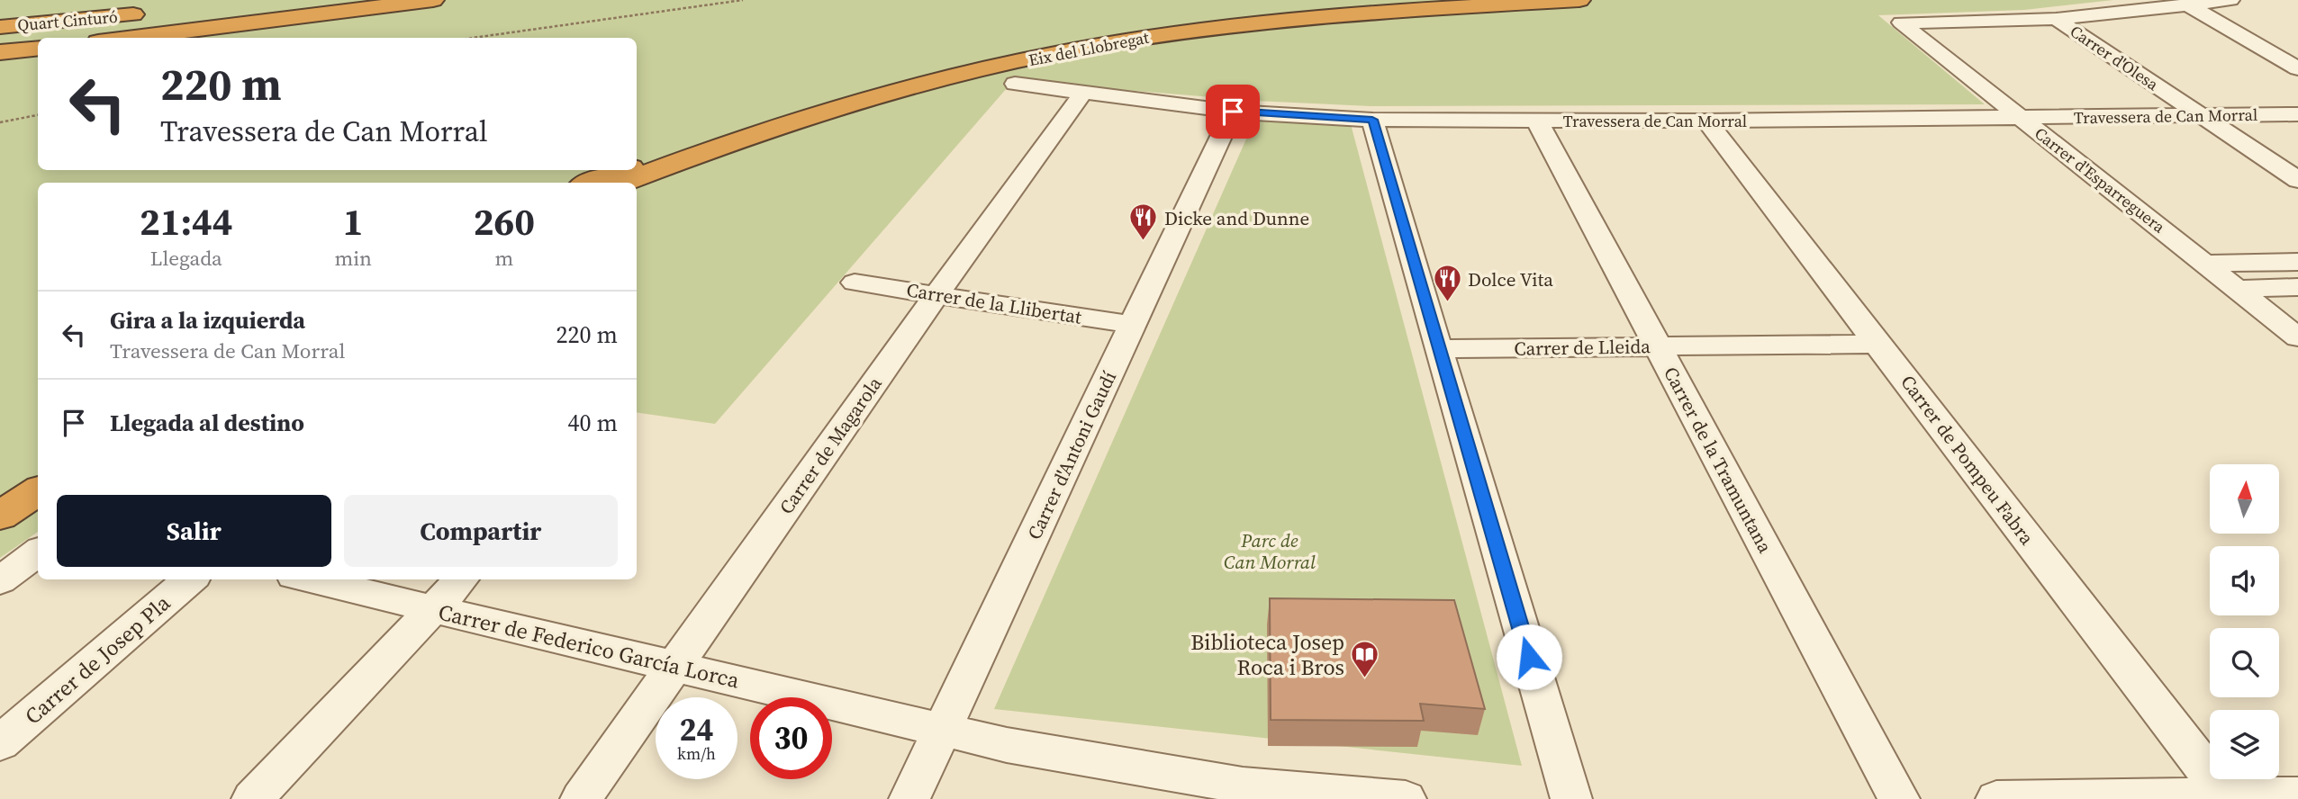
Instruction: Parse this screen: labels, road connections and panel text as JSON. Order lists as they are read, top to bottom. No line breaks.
{"streets":{"highway":["Quart Cinturó","Eix del Llobregat"],"street":["Carrer d'Olesa","Travessera de Can Morral","Carrer d'Esparreguera","Carrer de la Llibertat","Carrer de Lleida","Carrer de Magarola","Carrer d'Antoni Gaudí","Carrer de la Tramuntana","Carrer de Pompeu Fabra","Carrer de Federico García Lorca","Carrer de Josep Pla"]},"crossings":[["Carrer d'Olesa","Travessera de Can Morral"],["Carrer d'Olesa","Carrer d'Esparreguera"],["Travessera de Can Morral","Carrer d'Esparreguera"],["Travessera de Can Morral","Carrer de Magarola"],["Travessera de Can Morral","Carrer d'Antoni Gaudí"],["Travessera de Can Morral","Carrer de la Tramuntana"],["Travessera de Can Morral","Carrer de Pompeu Fabra"],["Carrer de la Llibertat","Carrer de Magarola"],["Carrer de la Llibertat","Carrer d'Antoni Gaudí"],["Carrer de Lleida","Carrer de la Tramuntana"],["Carrer de Lleida","Carrer de Pompeu Fabra"],["Carrer de Magarola","Carrer de Federico García Lorca"],["Carrer d'Antoni Gaudí","Carrer de Federico García Lorca"]],"parks":["Parc de Can Morral"],"places":{"restaurant":["Dicke and Dunne","Dolce Vita"],"library":["Biblioteca Josep Roca i Bros"]},"north":"top","page":{"turn":["220 m","Travessera de Can Morral"],"eta":["21:44","Llegada","1","min","260","m"],"list":[{"name":"Gira a la izquierda","note":"Travessera de Can Morral","value":"220 m"},{"name":"Llegada al destino","value":"40 m"}],"buttons":["Salir","Compartir"],"speed":"24 km/h","limit":"30"}}
